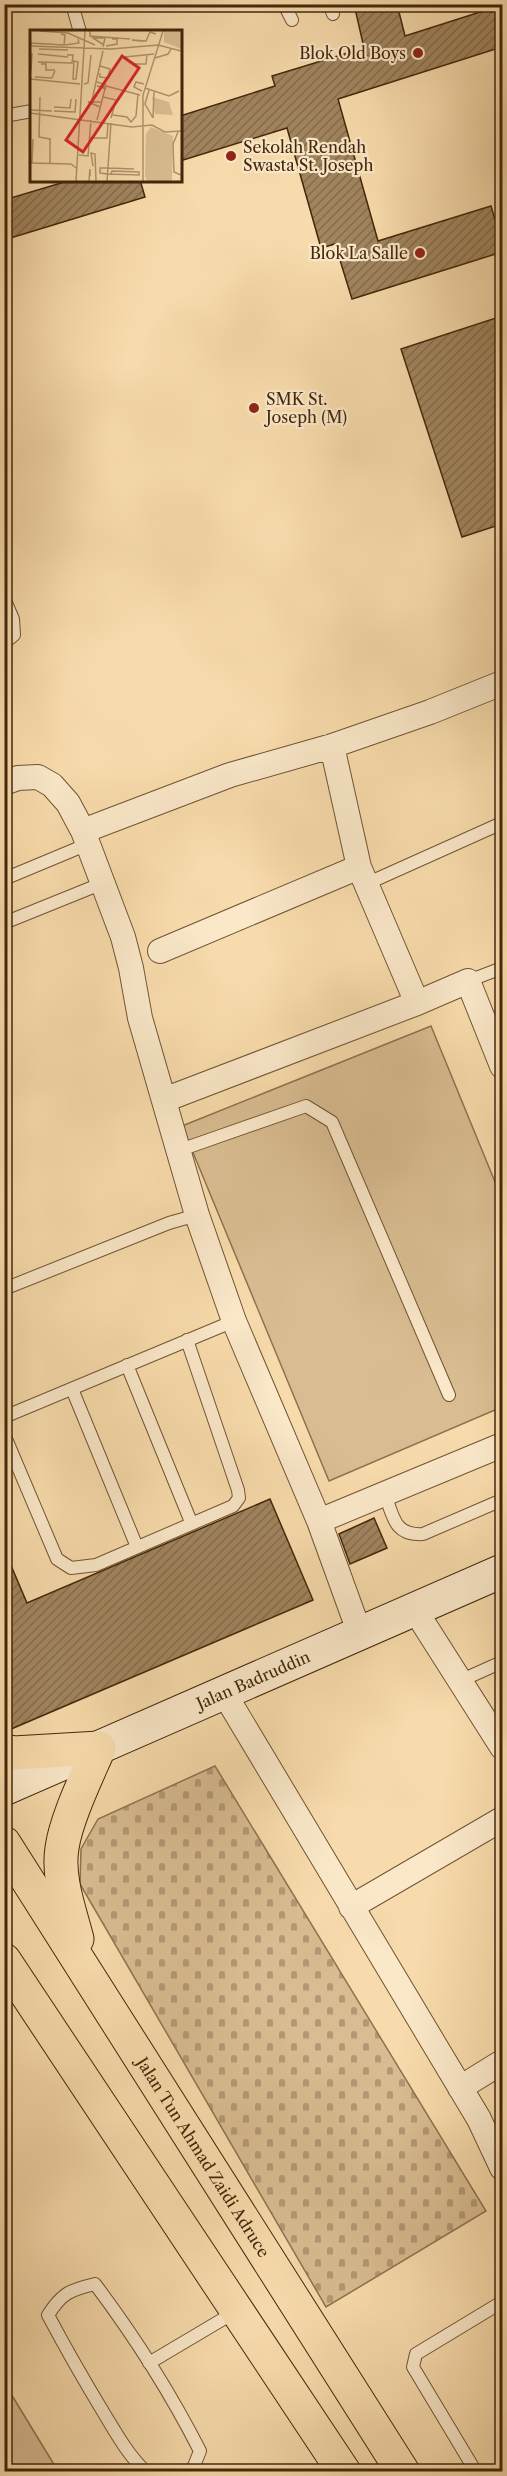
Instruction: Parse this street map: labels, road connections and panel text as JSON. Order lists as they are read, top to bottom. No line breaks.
{"streets":{"main road":["Jalan Badruddin","Jalan Tun Ahmad Zaidi Adruce"]},"places":["Blok Old Boys","Sekolah Rendah Swasta St. Joseph","Blok La Salle","SMK St. Joseph (M)"]}
